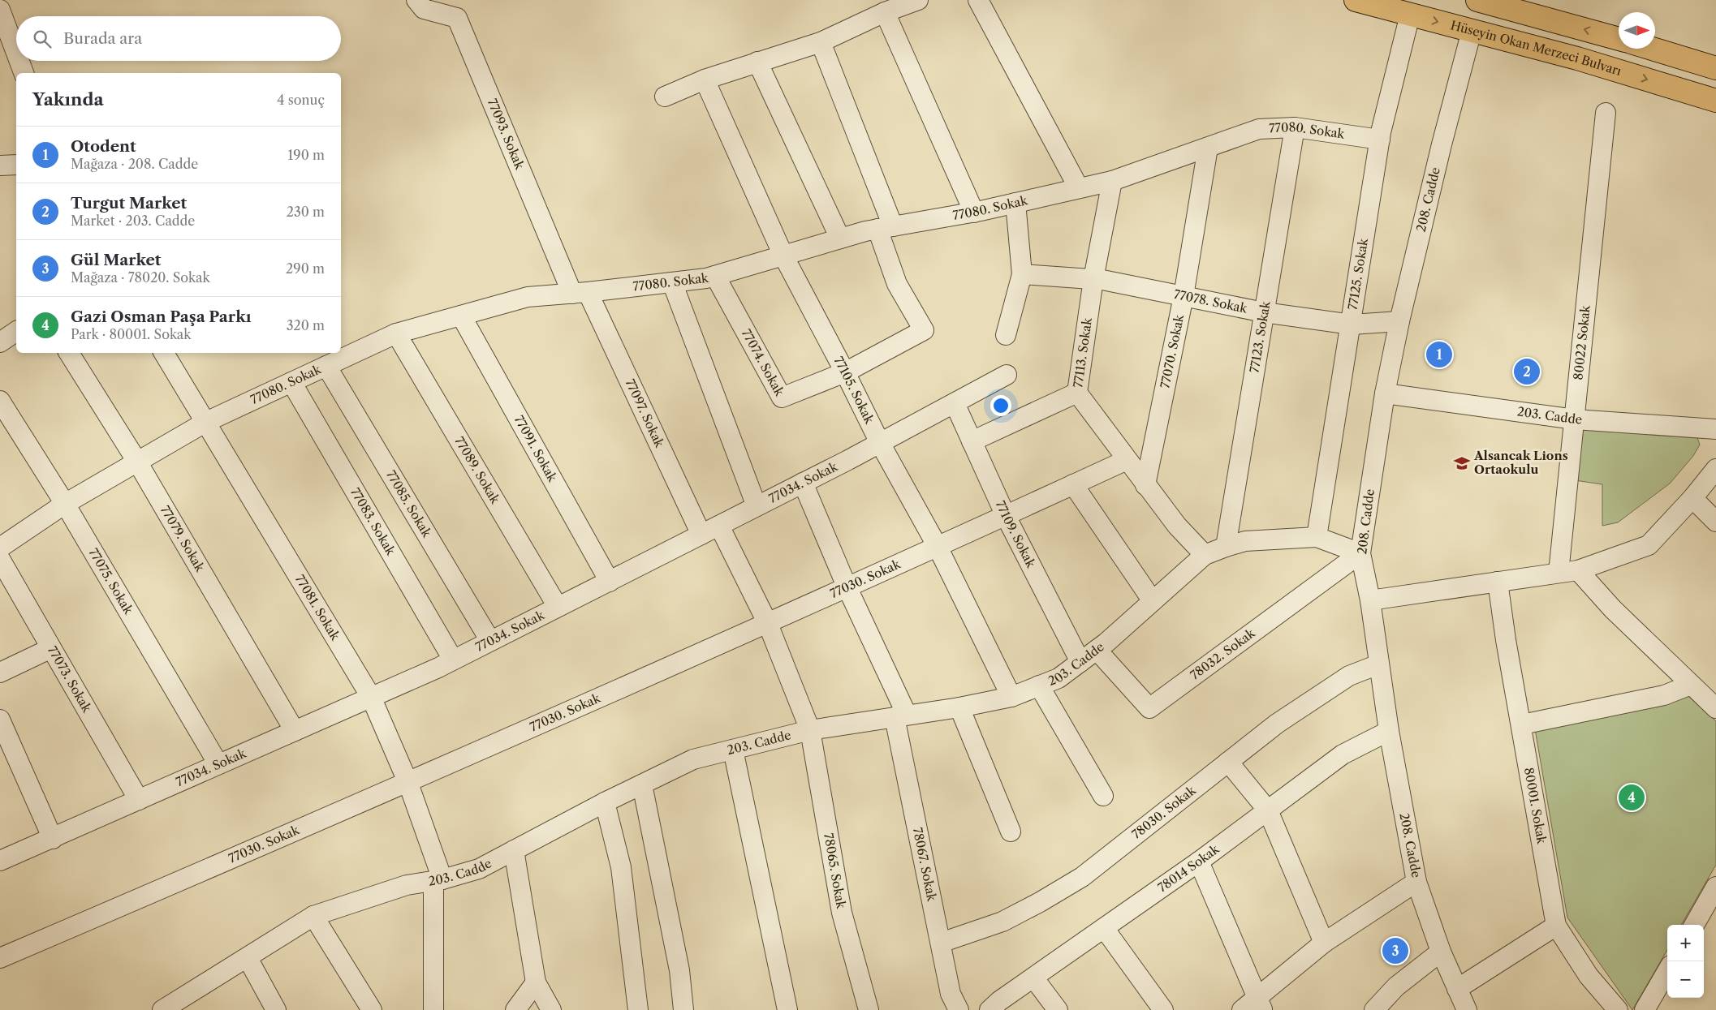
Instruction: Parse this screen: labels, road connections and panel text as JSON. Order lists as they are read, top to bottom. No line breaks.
{"streets":{"main road":["Hüseyin Okan Merzeci Bulvarı"],"street":["77080. Sokak","77093. Sokak","208. Cadde","77125. Sokak","77078. Sokak","77123. Sokak","80022 Sokak","77070. Sokak","77113. Sokak","77074. Sokak","77105. Sokak","77097. Sokak","203. Cadde","77091. Sokak","77089. Sokak","77034. Sokak","77085. Sokak","77083. Sokak","77109. Sokak","77079. Sokak","77030. Sokak","77075. Sokak","77081. Sokak","78032. Sokak","77073. Sokak","80001. Sokak","78030. Sokak","78067. Sokak","78014 Sokak","78065. Sokak"]},"crossings":[["Hüseyin Okan Merzeci Bulvarı","208. Cadde"],["Hüseyin Okan Merzeci Bulvarı","77125. Sokak"],["77080. Sokak","77093. Sokak"],["77080. Sokak","77125. Sokak"],["77080. Sokak","77123. Sokak"],["77080. Sokak","77070. Sokak"],["77080. Sokak","77113. Sokak"],["77080. Sokak","77074. Sokak"],["77080. Sokak","77105. Sokak"],["77080. Sokak","77097. Sokak"],["77080. Sokak","77091. Sokak"],["77080. Sokak","77089. Sokak"],["77080. Sokak","77085. Sokak"],["77080. Sokak","77083. Sokak"],["77080. Sokak","77079. Sokak"],["77080. Sokak","77075. Sokak"],["77080. Sokak","77081. Sokak"],["77093. Sokak","77097. Sokak"],["208. Cadde","77078. Sokak"],["208. Cadde","203. Cadde"],["208. Cadde","78032. Sokak"],["208. Cadde","78030. Sokak"],["208. Cadde","78014 Sokak"],["77125. Sokak","77078. Sokak"],["77125. Sokak","203. Cadde"],["77078. Sokak","77123. Sokak"],["77078. Sokak","77070. Sokak"],["77078. Sokak","77113. Sokak"],["77123. Sokak","203. Cadde"],["80022 Sokak","203. Cadde"],["77070. Sokak","77113. Sokak"],["77113. Sokak","203. Cadde"],["77113. Sokak","77030. Sokak"],["77074. Sokak","77105. Sokak"],["77105. Sokak","203. Cadde"],["77105. Sokak","77034. Sokak"],["77105. Sokak","77030. Sokak"],["77097. Sokak","77034. Sokak"],["203. Cadde","77109. Sokak"],["203. Cadde","77081. Sokak"],["203. Cadde","78032. Sokak"],["203. Cadde","78067. Sokak"],["203. Cadde","78065. Sokak"],["77091. Sokak","77034. Sokak"],["77089. Sokak","77034. Sokak"],["77034. Sokak","77085. Sokak"],["77034. Sokak","77083. Sokak"],["77034. Sokak","77109. Sokak"],["77034. Sokak","77079. Sokak"],["77034. Sokak","77075. Sokak"],["77034. Sokak","77081. Sokak"],["77034. Sokak","77073. Sokak"],["77034. Sokak","78067. Sokak"],["77109. Sokak","77030. Sokak"],["77030. Sokak","77081. Sokak"],["77030. Sokak","78067. Sokak"],["78030. Sokak","78067. Sokak"]],"places":{"school or university":["Alsancak Lions Ortaokulu"]},"north":"right","page":{"search":"Burada ara","heading":["Yakında","4 sonuç"],"list":[{"mark":"1","name":"Otodent","note":"Mağaza · 208. Cadde","value":"190 m"},{"mark":"2","name":"Turgut Market","note":"Market · 203. Cadde","value":"230 m"},{"mark":"3","name":"Gül Market","note":"Mağaza · 78020. Sokak","value":"290 m"},{"mark":"4","name":"Gazi Osman Paşa Parkı","note":"Park · 80001. Sokak","value":"320 m"}],"pins":["1","2","4","3"],"map_buttons":["+","−"]}}
